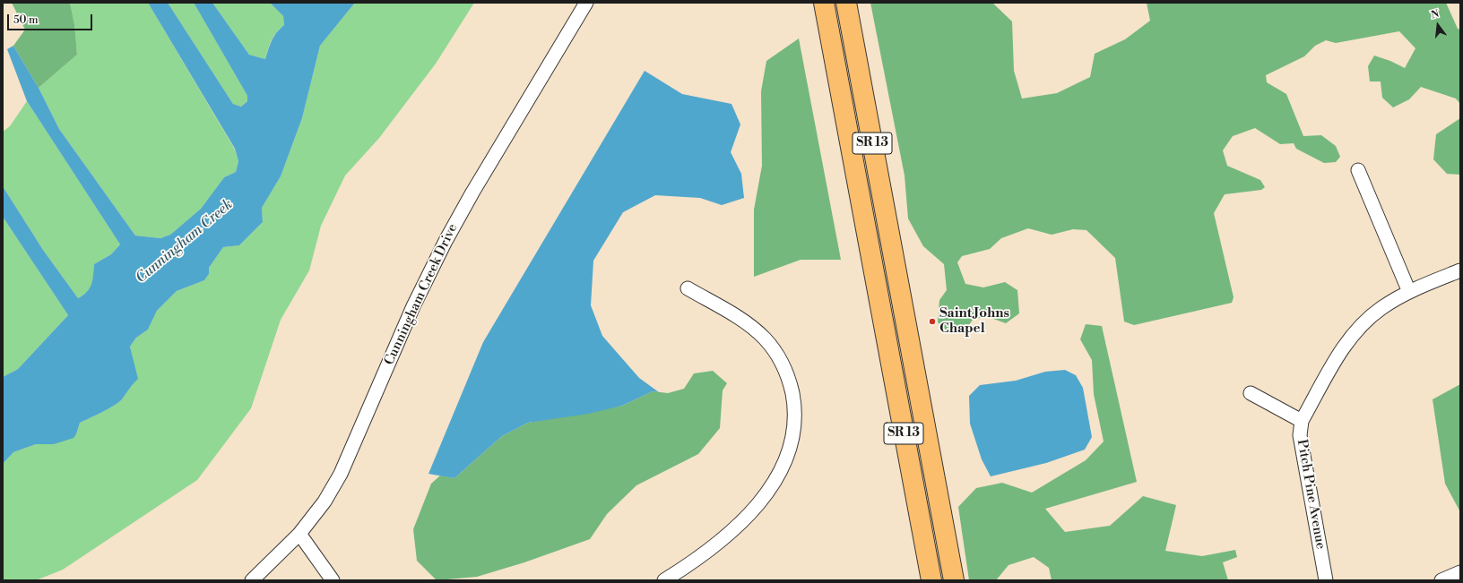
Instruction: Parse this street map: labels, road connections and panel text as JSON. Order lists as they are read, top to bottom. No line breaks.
{"streets":{"main road":["SR 13"],"street":["Cunningham Creek Drive","Pitch Pine Avenue"]},"water":["Cunningham Creek"],"places":["Saint Johns Chapel"],"scale_bar":"50 m","north":"top"}
